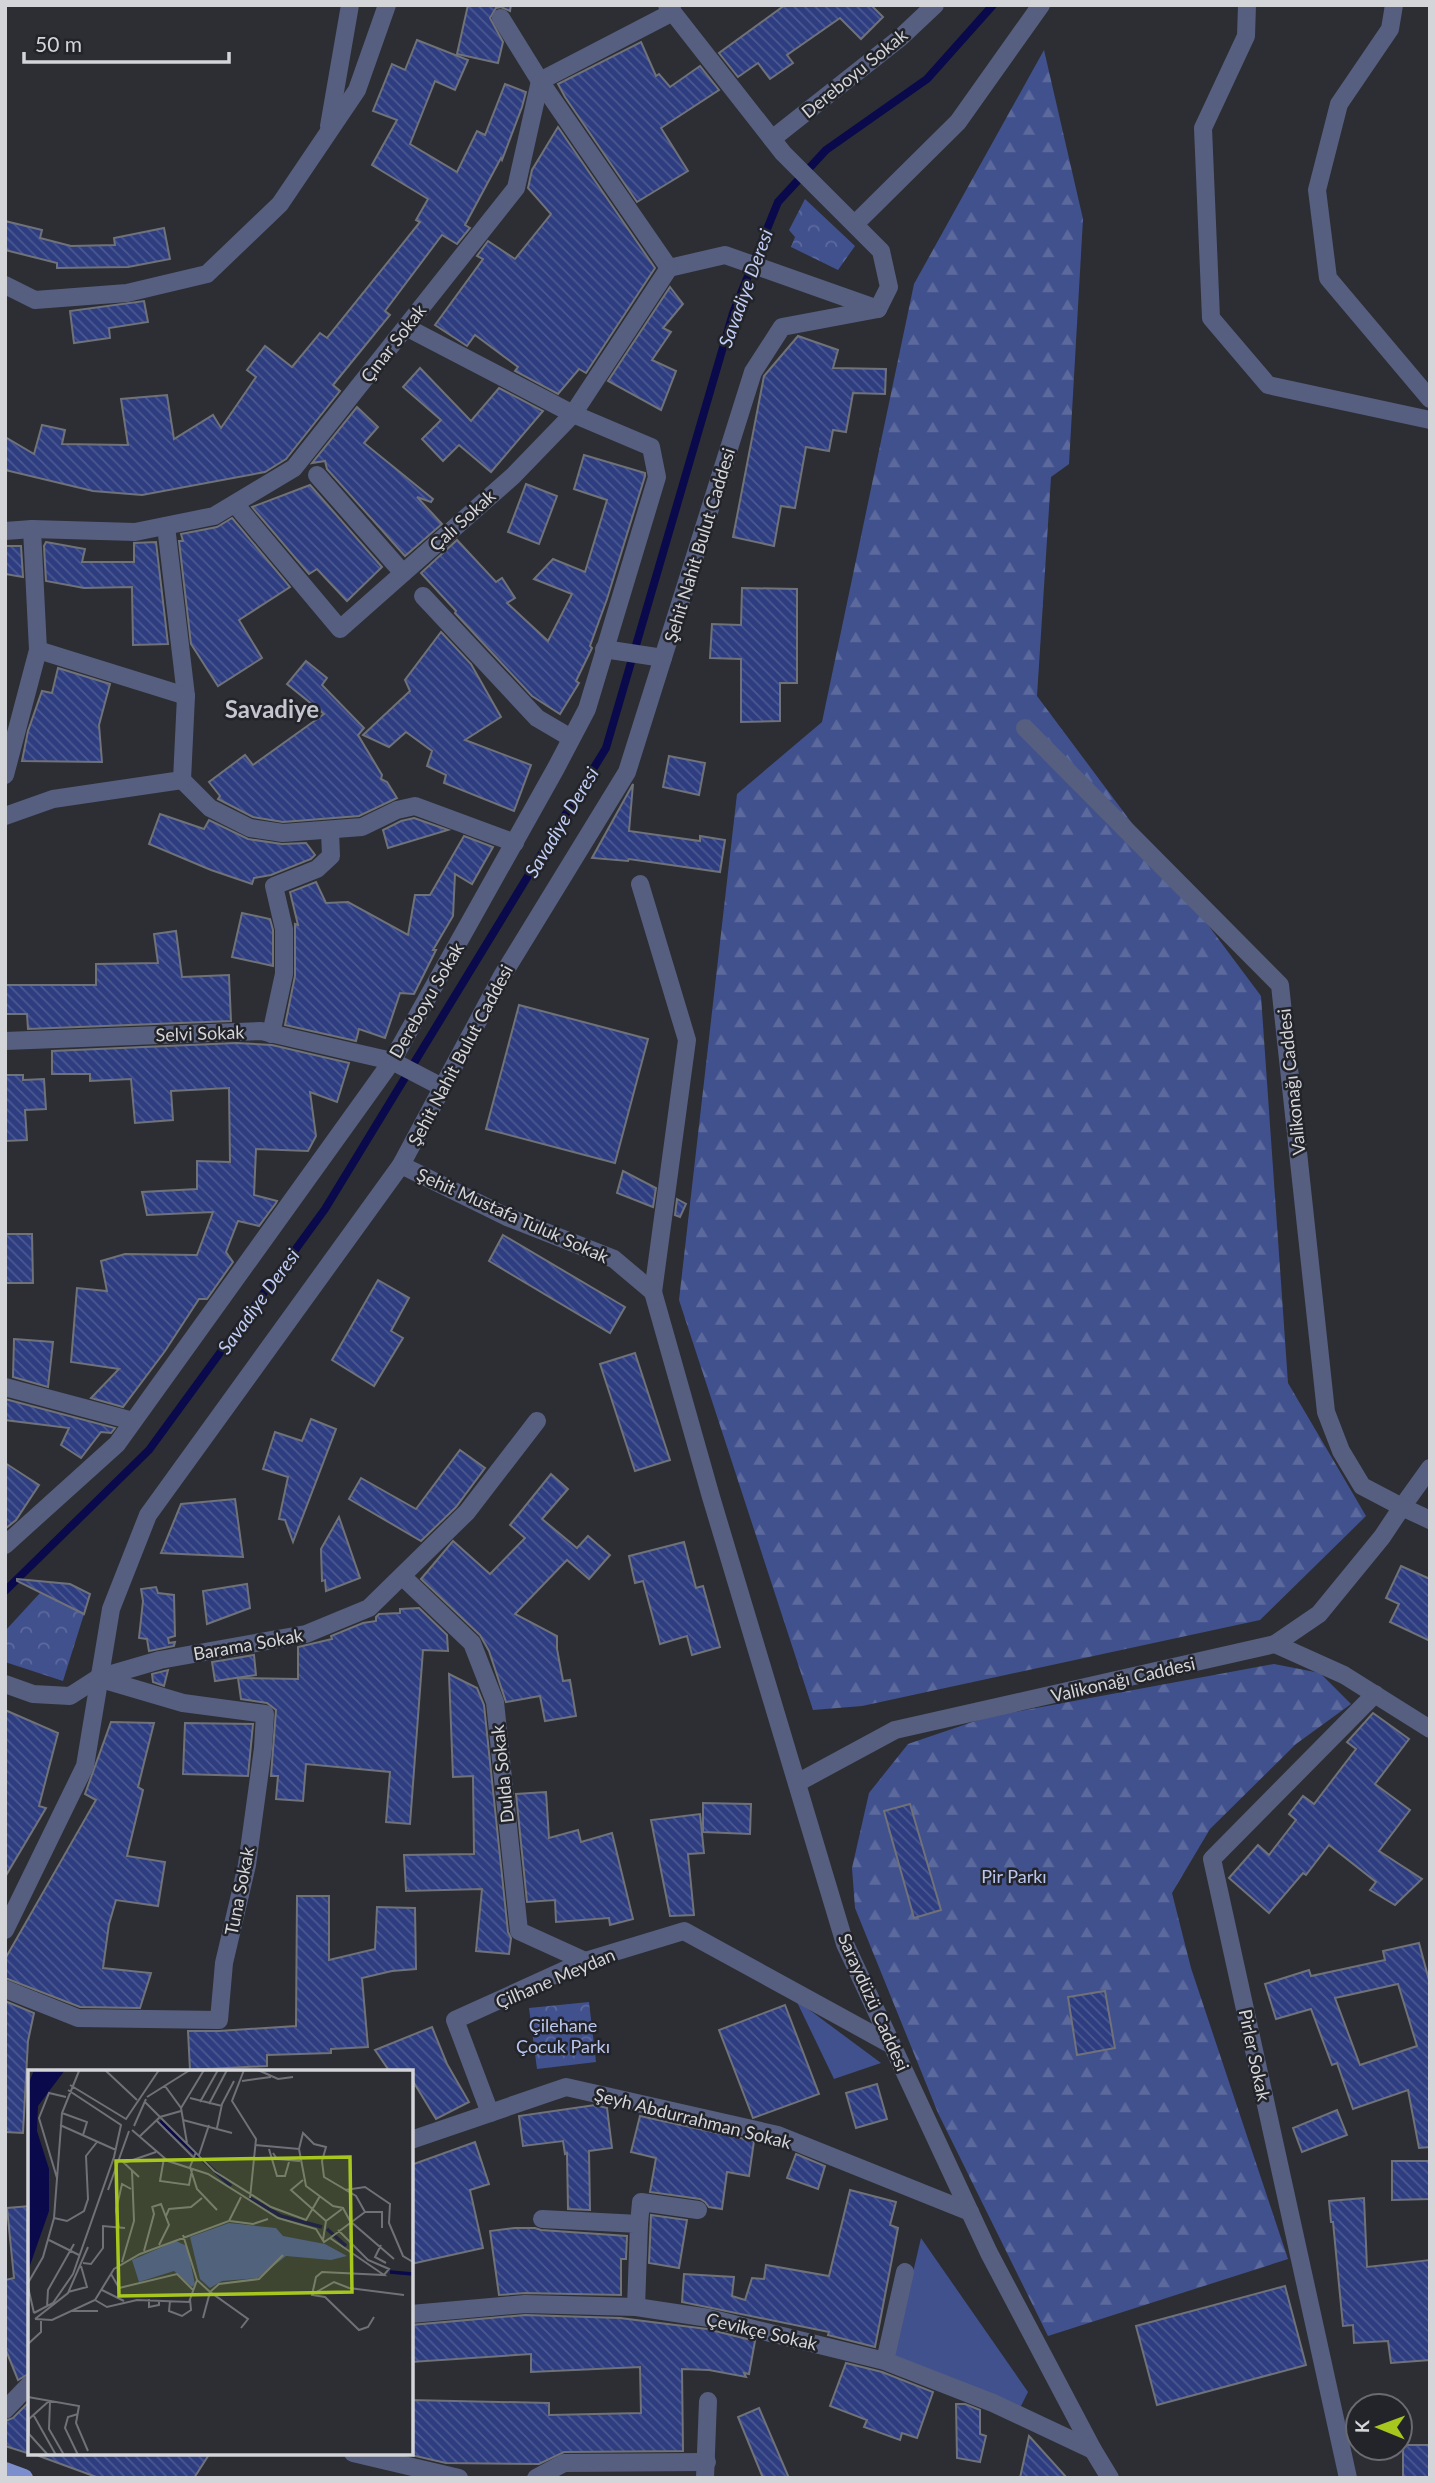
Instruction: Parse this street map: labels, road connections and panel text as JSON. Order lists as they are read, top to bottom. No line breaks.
{"streets":{"street":["Dereboyu Sokak","Çınar Sokak","Çalı Sokak","Şehit Nahit Bulut Caddesi","Selvi Sokak","Valikonağı Caddesi","Şehit Mustafa Tuluk Sokak","Barama Sokak","Dulda Sokak","Tuna Sokak","Çilhane Meydan","Saraydüzü Caddesi","Pirler Sokak","Şeyh Abdurrahman Sokak","Çevikçe Sokak"]},"crossings":[["Dereboyu Sokak","Çalı Sokak"],["Dereboyu Sokak","Selvi Sokak"],["Çınar Sokak","Çalı Sokak"],["Şehit Nahit Bulut Caddesi","Selvi Sokak"],["Şehit Nahit Bulut Caddesi","Şehit Mustafa Tuluk Sokak"],["Şehit Nahit Bulut Caddesi","Barama Sokak"],["Şehit Nahit Bulut Caddesi","Tuna Sokak"],["Valikonağı Caddesi","Saraydüzü Caddesi"],["Şehit Mustafa Tuluk Sokak","Saraydüzü Caddesi"],["Barama Sokak","Dulda Sokak"],["Barama Sokak","Tuna Sokak"],["Dulda Sokak","Çilhane Meydan"],["Çilhane Meydan","Saraydüzü Caddesi"],["Çilhane Meydan","Şeyh Abdurrahman Sokak"],["Saraydüzü Caddesi","Şeyh Abdurrahman Sokak"],["Saraydüzü Caddesi","Çevikçe Sokak"]],"districts":["Savadiye"],"water":["Savadiye Deresi"],"parks":["Pir Parkı","Çilehane Çocuk Parkı"],"scale_bar":"50 m","north":"left"}
